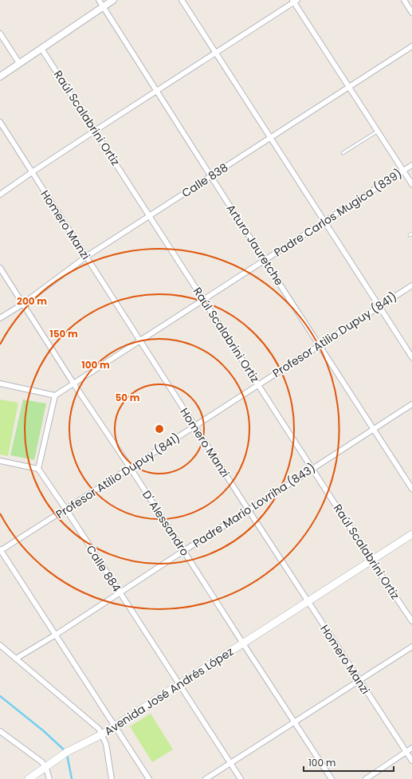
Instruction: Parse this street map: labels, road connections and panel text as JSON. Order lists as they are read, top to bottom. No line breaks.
{"streets":{"main road":["Avenida José Andrés López"],"street":["Raúl Scalabrini Ortiz","Calle 838","Padre Carlos Mugica (839)","Homero Manzi","Arturo Jauretche","Profesor Atilio Dupuy (841)","Padre Mario Lovriha (843)","D' Alessandro","Calle 884"]},"crossings":[["Raúl Scalabrini Ortiz","Calle 838"],["Raúl Scalabrini Ortiz","Padre Carlos Mugica (839)"],["Raúl Scalabrini Ortiz","Profesor Atilio Dupuy (841)"],["Raúl Scalabrini Ortiz","Padre Mario Lovriha (843)"],["Raúl Scalabrini Ortiz","Avenida José Andrés López"],["Calle 838","Homero Manzi"],["Calle 838","Arturo Jauretche"],["Calle 838","D' Alessandro"],["Padre Carlos Mugica (839)","Homero Manzi"],["Padre Carlos Mugica (839)","Arturo Jauretche"],["Padre Carlos Mugica (839)","D' Alessandro"],["Homero Manzi","Profesor Atilio Dupuy (841)"],["Homero Manzi","Padre Mario Lovriha (843)"],["Homero Manzi","Avenida José Andrés López"],["Arturo Jauretche","Profesor Atilio Dupuy (841)"],["Arturo Jauretche","Padre Mario Lovriha (843)"],["Profesor Atilio Dupuy (841)","D' Alessandro"],["Profesor Atilio Dupuy (841)","Calle 884"],["Padre Mario Lovriha (843)","D' Alessandro"],["Padre Mario Lovriha (843)","Calle 884"],["D' Alessandro","Avenida José Andrés López"],["Calle 884","Avenida José Andrés López"]],"scale_bar":"100 m","rings":["200 m","150 m","100 m","50 m"]}
